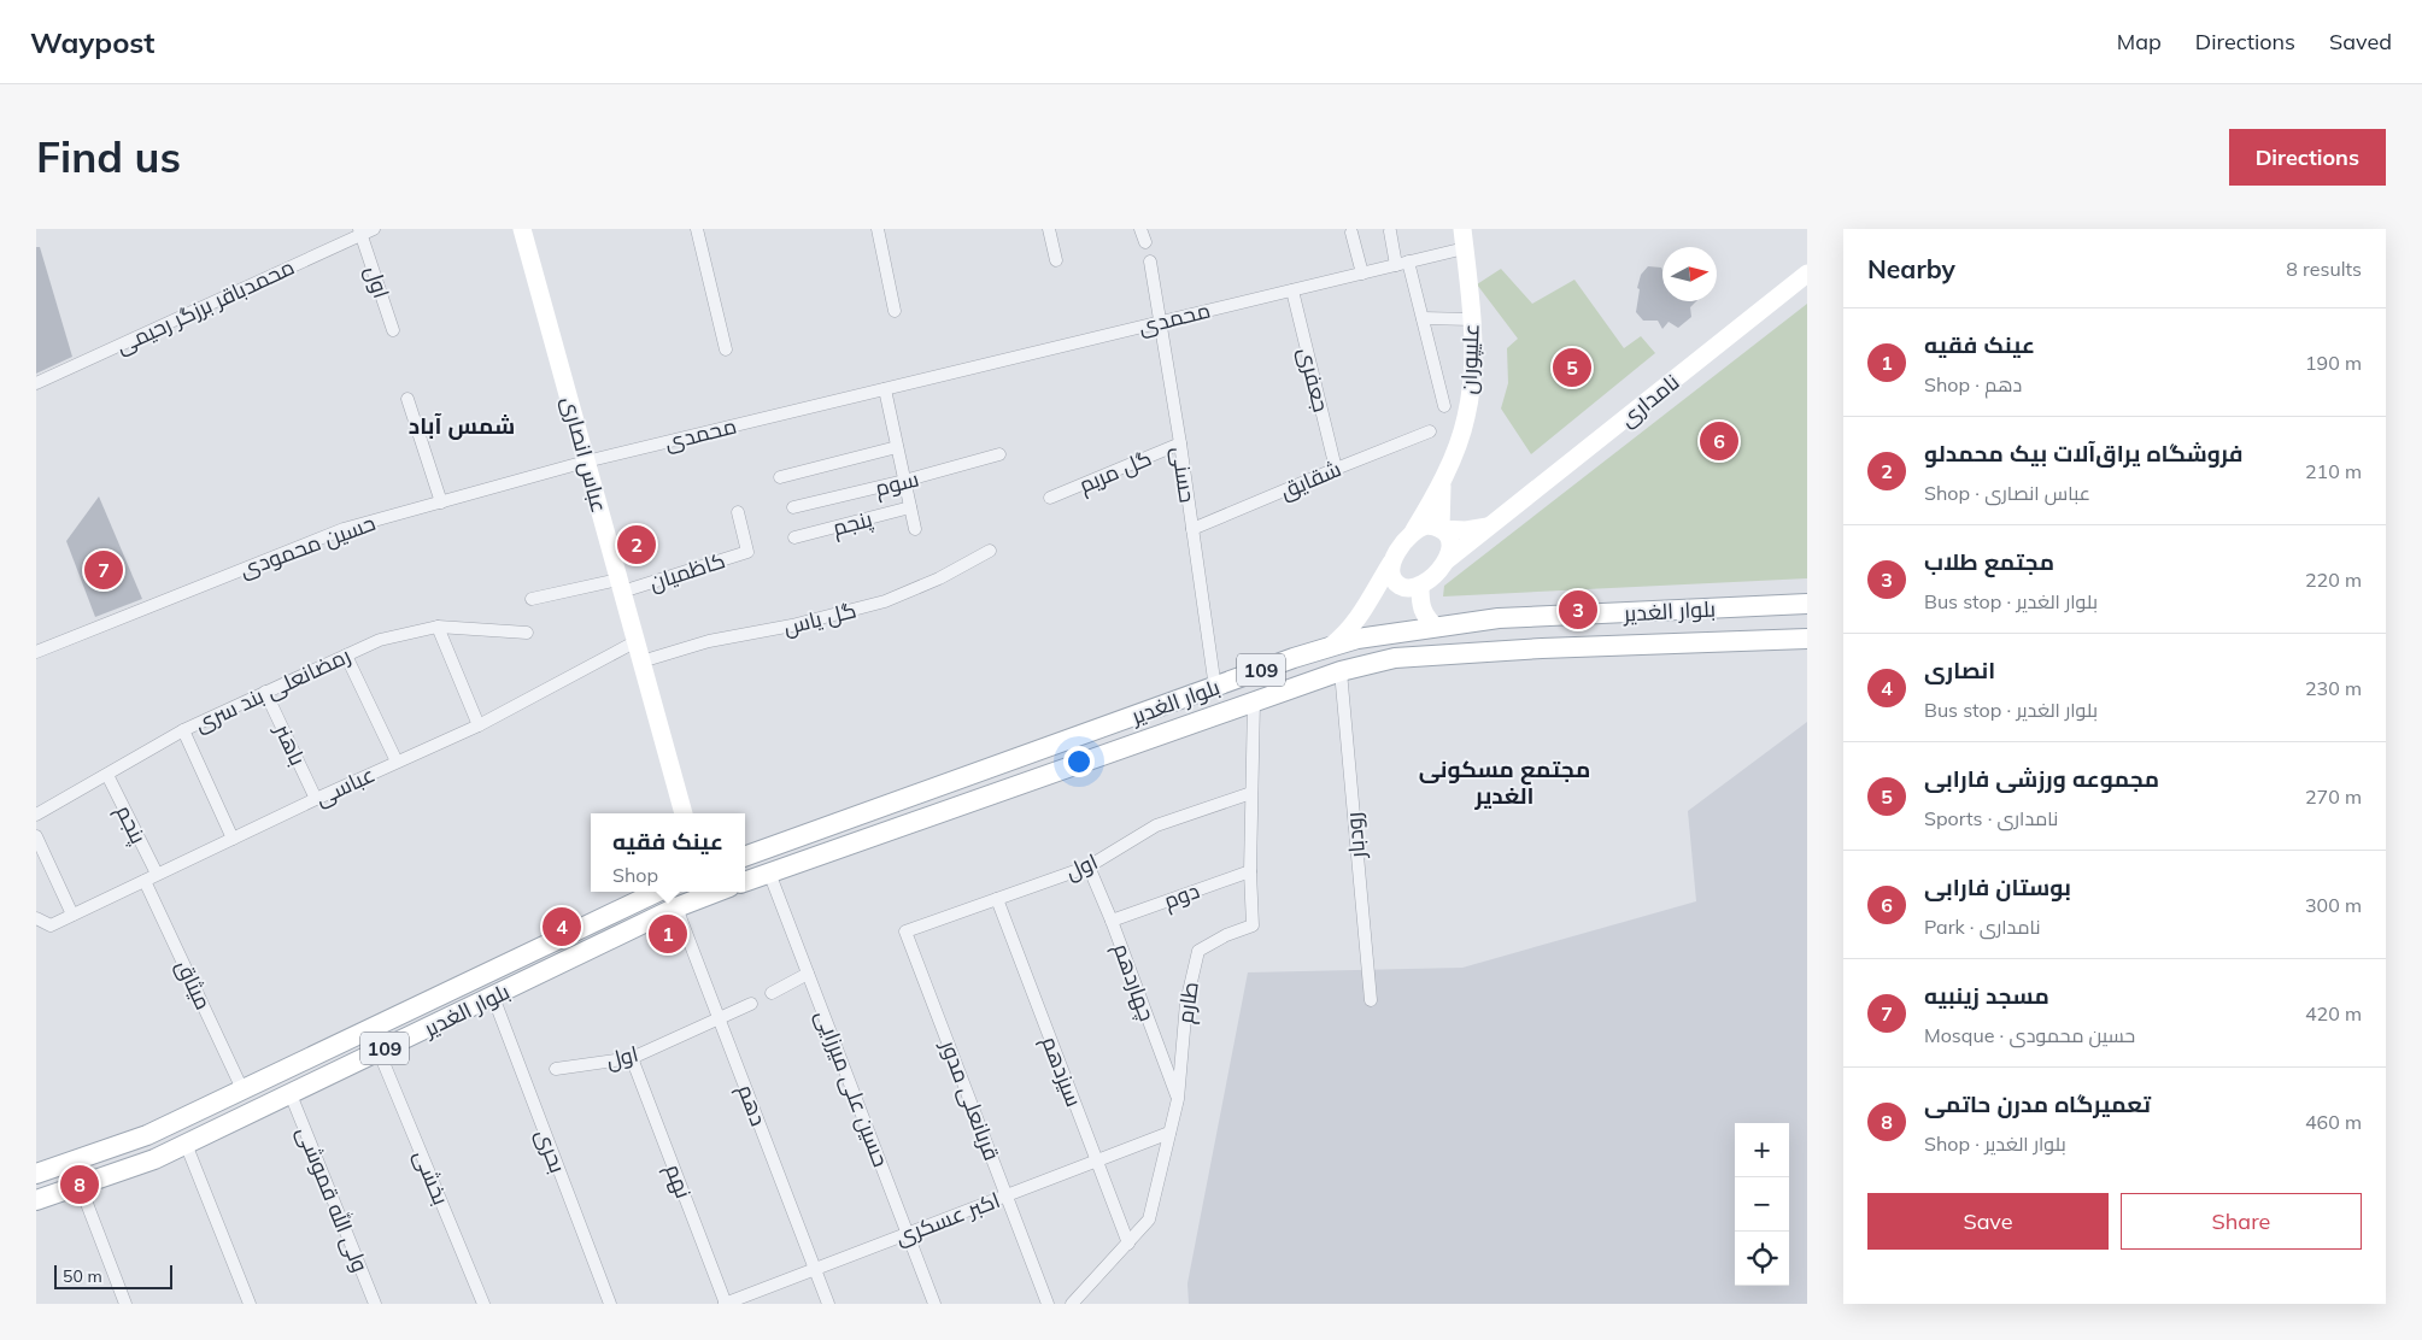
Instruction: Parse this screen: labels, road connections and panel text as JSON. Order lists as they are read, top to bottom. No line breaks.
{"streets":{"main road":["بلوار الغدیر","109"],"street":["اول","محمدباقر برزگر رحیمی","محمدی","علیپوران","جعفری","نامداری","عباس انصاری","گل مریم","حسنی","شقایق","سوم","پنجم","حسین محمودی","کاظمیان","گل یاس","رمضانعلی بند سری","باهنر","عباسی","رودبار","دوم","چهاردهم","میثاق","طارم","سیزدهم","حسین علی میرزایی","قربانعلی مدور","دهم","بحری","بخشی","نهم","ولی الله قموشی","اکبر عسکری"]},"crossings":[["اول","محمدباقر برزگر رحیمی"],["اول","چهاردهم"],["اول","طارم"],["اول","سیزدهم"],["اول","قربانعلی مدور"],["اول","دهم"],["اول","نهم"],["محمدی","علیپوران"],["محمدی","جعفری"],["محمدی","عباس انصاری"],["محمدی","حسنی"],["محمدی","حسین محمودی"],["جعفری","شقایق"],["عباس انصاری","حسین محمودی"],["عباس انصاری","کاظمیان"],["عباس انصاری","گل یاس"],["عباس انصاری","عباسی"],["گل مریم","حسنی"],["حسنی","شقایق"],["حسنی","بلوار الغدیر"],["پنجم","رمضانعلی بند سری"],["پنجم","عباسی"],["بلوار الغدیر","رودبار"],["بلوار الغدیر","میثاق"],["بلوار الغدیر","طارم"],["بلوار الغدیر","حسین علی میرزایی"],["بلوار الغدیر","دهم"],["بلوار الغدیر","بحری"],["بلوار الغدیر","بخشی"],["بلوار الغدیر","ولی الله قموشی"],["رمضانعلی بند سری","باهنر"],["باهنر","عباسی"],["عباسی","میثاق"],["دوم","چهاردهم"],["دوم","طارم"],["چهاردهم","طارم"],["طارم","سیزدهم"],["طارم","اکبر عسکری"],["سیزدهم","اکبر عسکری"],["حسین علی میرزایی","اکبر عسکری"],["قربانعلی مدور","اکبر عسکری"],["دهم","اکبر عسکری"],["نهم","اکبر عسکری"]],"districts":["شمس آباد","مجتمع مسکونی الغدیر"],"scale_bar":"50 m","north":"right","page":{"header":"Waypost","nav":["Map","Directions","Saved"],"buttons":["Directions",["Save","Share"]],"title":"Find us","heading":["Nearby","8 results"],"list":[{"mark":"1","name":"عینک فقیه","note":"Shop · دهم","value":"190 m"},{"mark":"2","name":"فروشگاه یراق‌آلات بیک محمدلو","note":"Shop · عباس انصاری","value":"210 m"},{"mark":"3","name":"مجتمع طلاب","note":"Bus stop · بلوار الغدیر","value":"220 m"},{"mark":"4","name":"انصاری","note":"Bus stop · بلوار الغدیر","value":"230 m"},{"mark":"5","name":"مجموعه ورزشی فارابی","note":"Sports · نامداری","value":"270 m"},{"mark":"6","name":"بوستان فارابی","note":"Park · نامداری","value":"300 m"},{"mark":"7","name":"مسجد زینبیه","note":"Mosque · حسین محمودی","value":"420 m"},{"mark":"8","name":"تعمیرگاه مدرن حاتمی","note":"Shop · بلوار الغدیر","value":"460 m"}],"pins":["5","6","2","7","3","4","1","8"],"popup":["عینک فقیه","Shop"],"map_buttons":["+","−"],"scale":"50 m"}}
